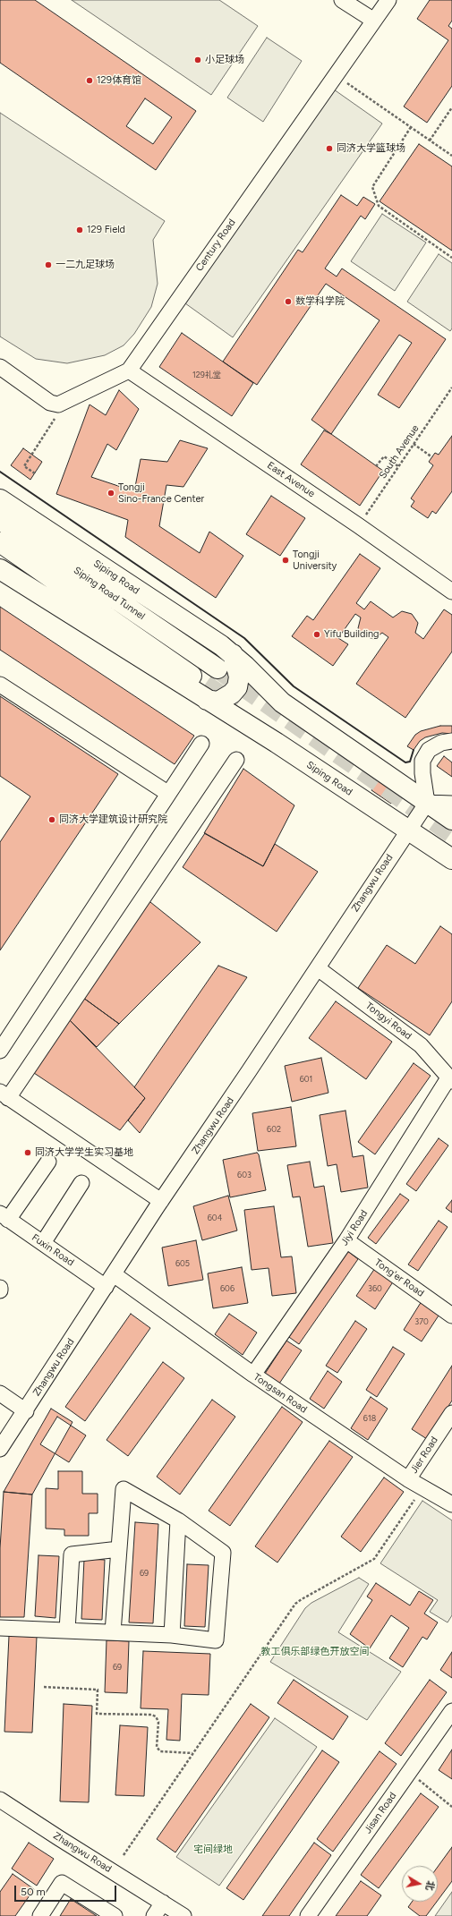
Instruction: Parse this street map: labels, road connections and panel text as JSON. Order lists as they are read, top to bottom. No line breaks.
{"streets":{"main road":["Siping Road","Siping Road Tunnel"],"street":["Century Road","East Avenue","Zhangwu Road","Tongyi Road","Jiyi Road","Fuxin Road","Tong'er Road","Tongsan Road","Jier Road","Jisan Road"],"path":["South Avenue"]},"crossings":[["Century Road","East Avenue"],["South Avenue","East Avenue"],["Siping Road","Siping Road Tunnel"],["Siping Road","Zhangwu Road"],["Zhangwu Road","Tongyi Road"],["Zhangwu Road","Fuxin Road"],["Zhangwu Road","Tongsan Road"],["Tongyi Road","Jiyi Road"],["Jiyi Road","Tong'er Road"],["Jiyi Road","Tongsan Road"],["Fuxin Road","Tongsan Road"],["Tongsan Road","Jier Road"]],"parks":["教工俱乐部绿色开放空间","宅间绿地"],"places":["小足球场","129体育馆","同济大学篮球场","129 Field","一二九足球场","数学科学院","Tongji Sino-France Center","Tongji University","Yifu Building","同济大学建筑设计研究院","同济大学学生实习基地"],"house_numbers":["129礼堂","601","602","603","604","605","606","360","370","618","69","69"],"scale_bar":"50 m","north":"right"}
